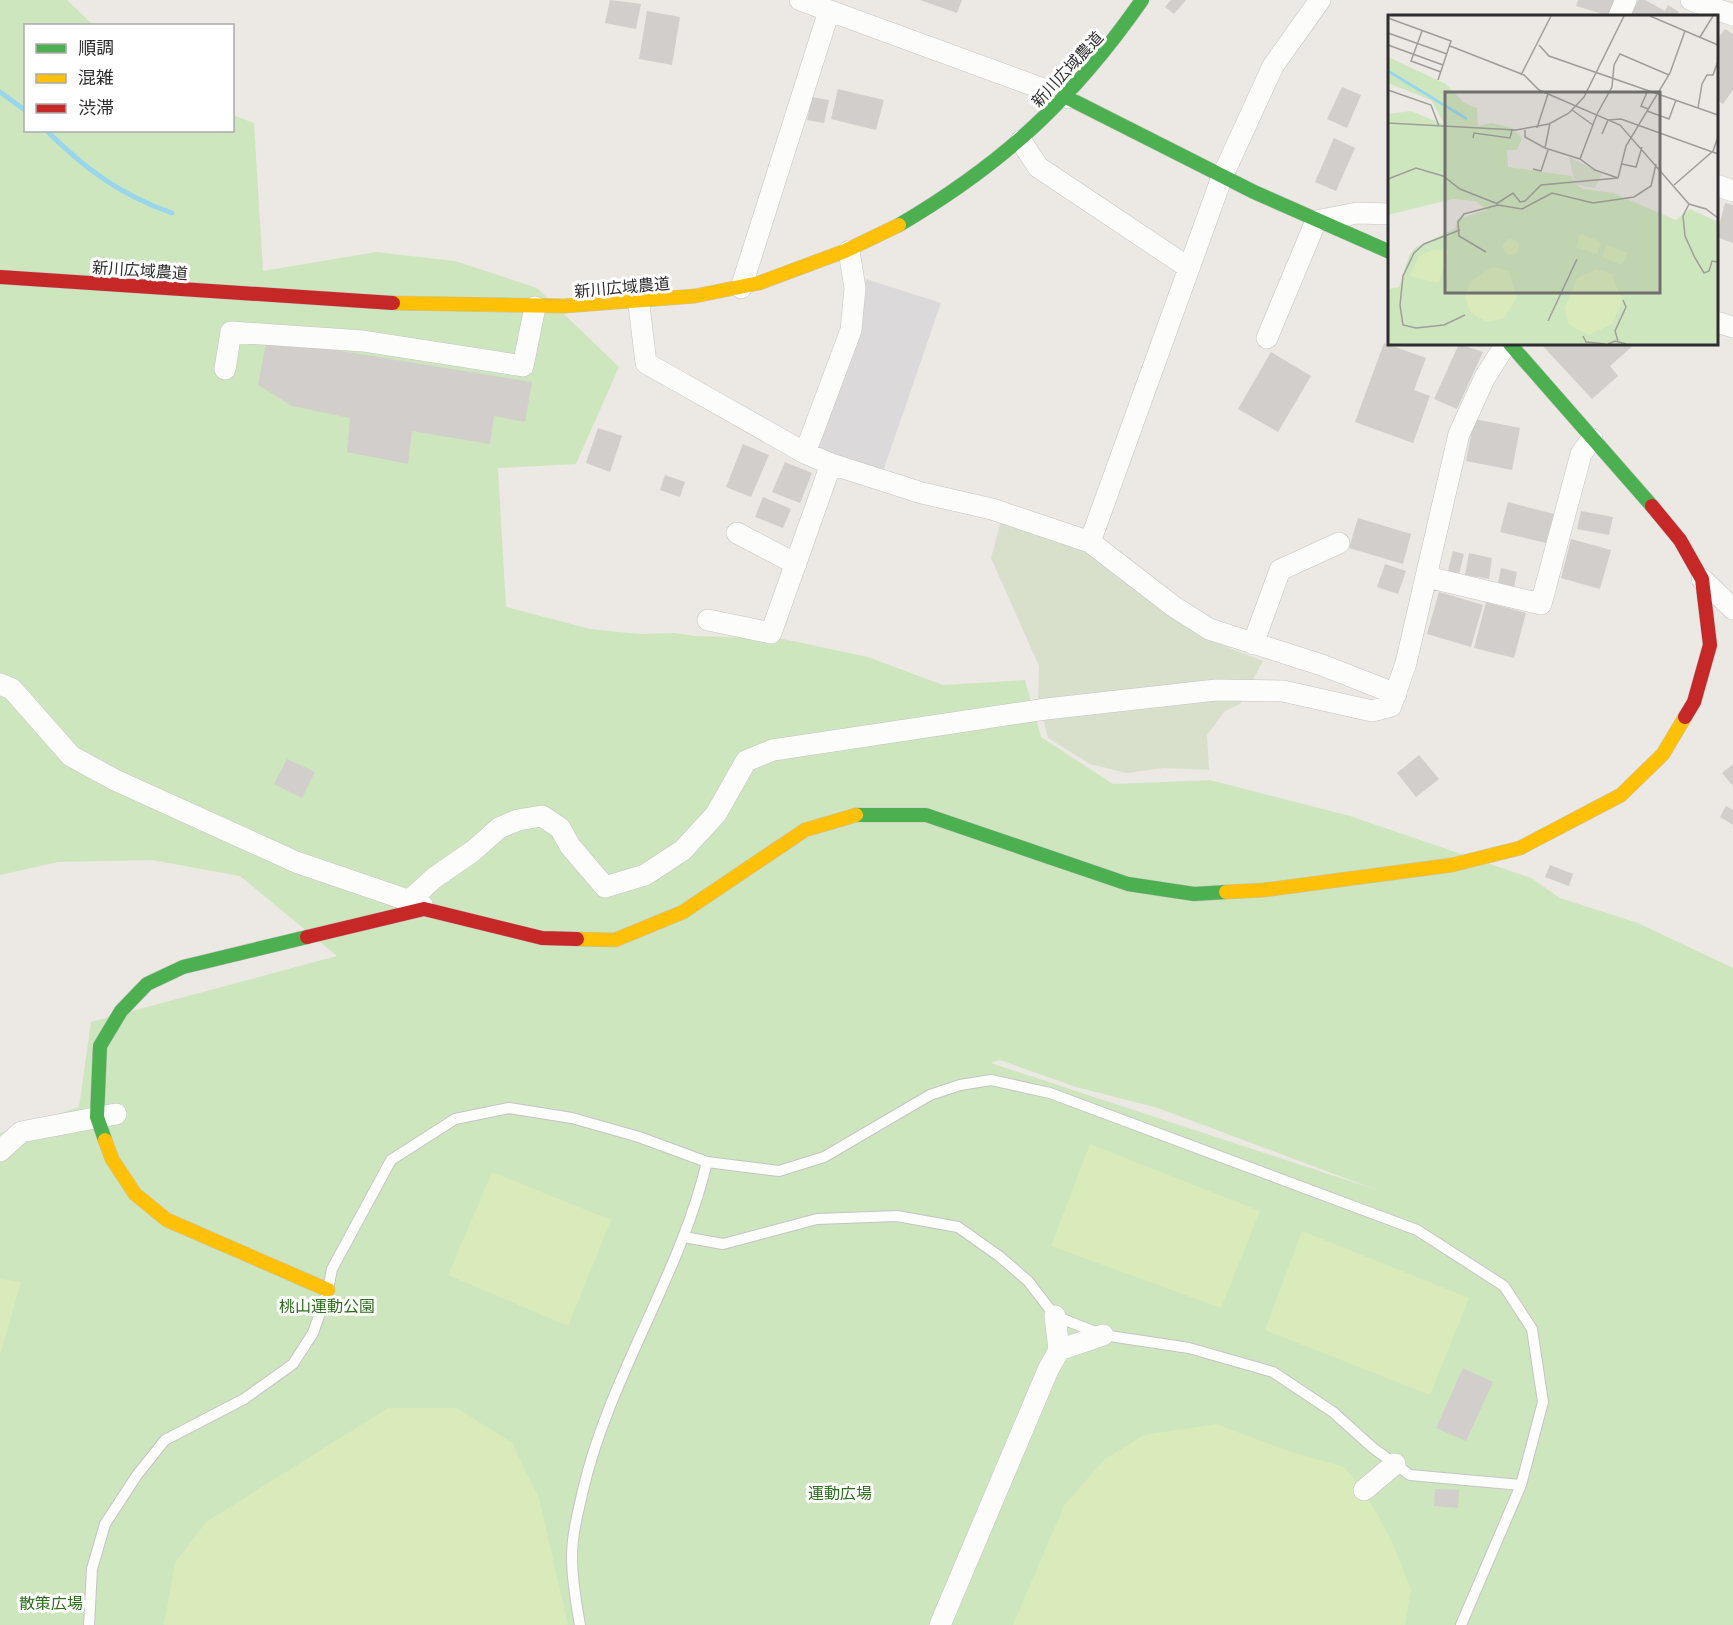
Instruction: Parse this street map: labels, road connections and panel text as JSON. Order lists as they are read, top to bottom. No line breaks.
{"streets":{"street":["新川広域農道"]},"parks":["桃山運動公園","運動広場","散策広場"],"legend":["順調","混雑","渋滞"]}
